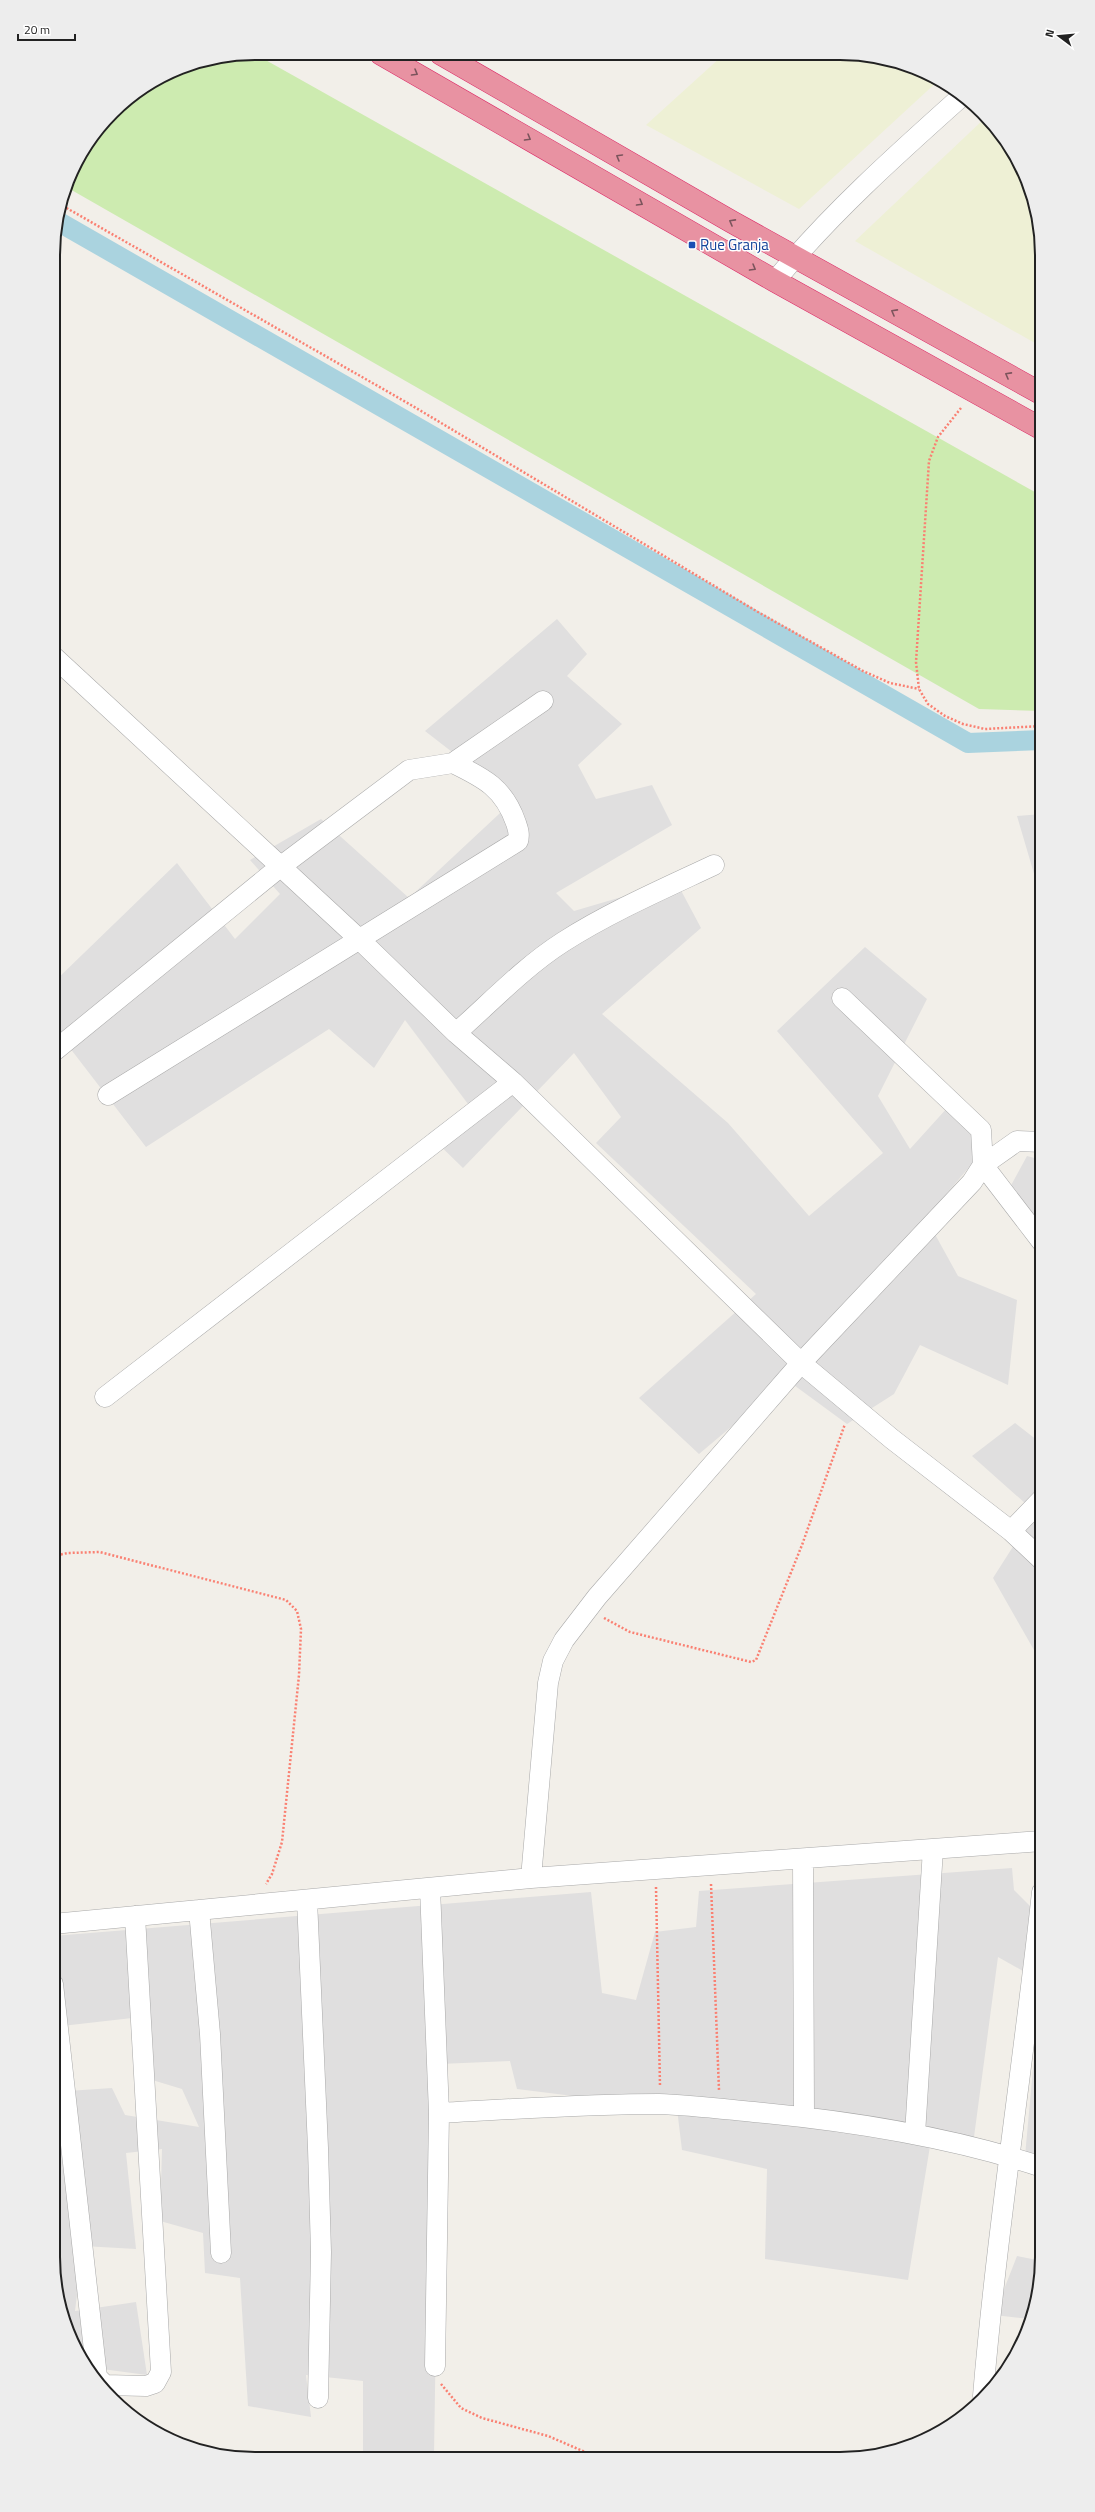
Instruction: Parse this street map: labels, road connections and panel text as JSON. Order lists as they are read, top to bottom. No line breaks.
{"places":{"transit":["Rue Granja"]},"scale_bar":"20 m","north":"left"}
